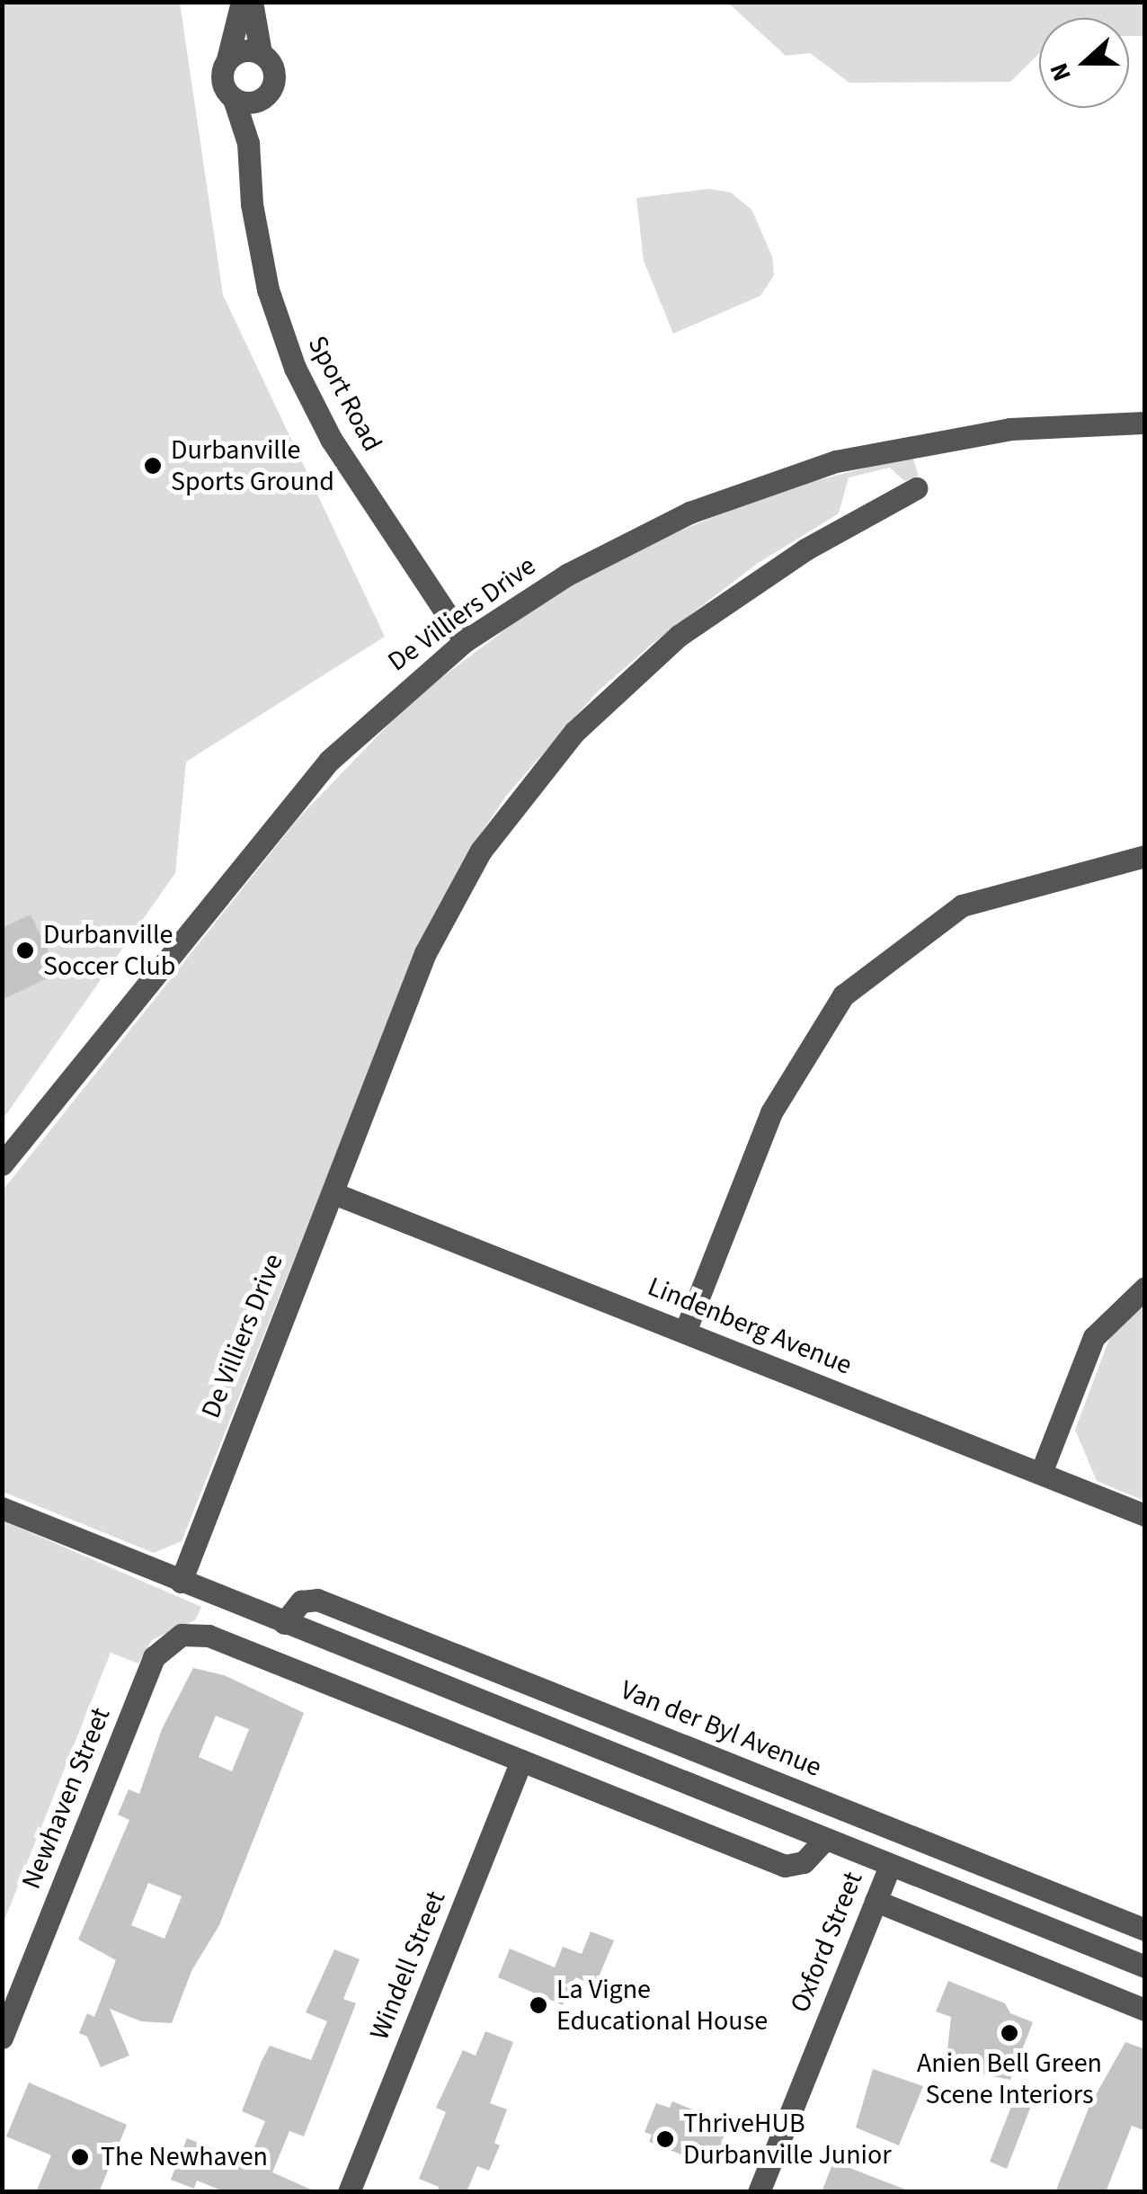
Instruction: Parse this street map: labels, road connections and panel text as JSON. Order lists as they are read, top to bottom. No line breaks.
{"streets":{"street":["Sport Road","De Villiers Drive","Lindenberg Avenue","Van der Byl Avenue","Newhaven Street","Oxford Street","Windell Street"]},"crossings":[["Sport Road","De Villiers Drive"],["De Villiers Drive","Lindenberg Avenue"],["Newhaven Street","Windell Street"]],"places":["Durbanville Sports Ground","Durbanville Soccer Club","La Vigne Educational House","Anien Bell Green Scene Interiors","ThriveHUB Durbanville Junior","The Newhaven"],"north":"left"}
